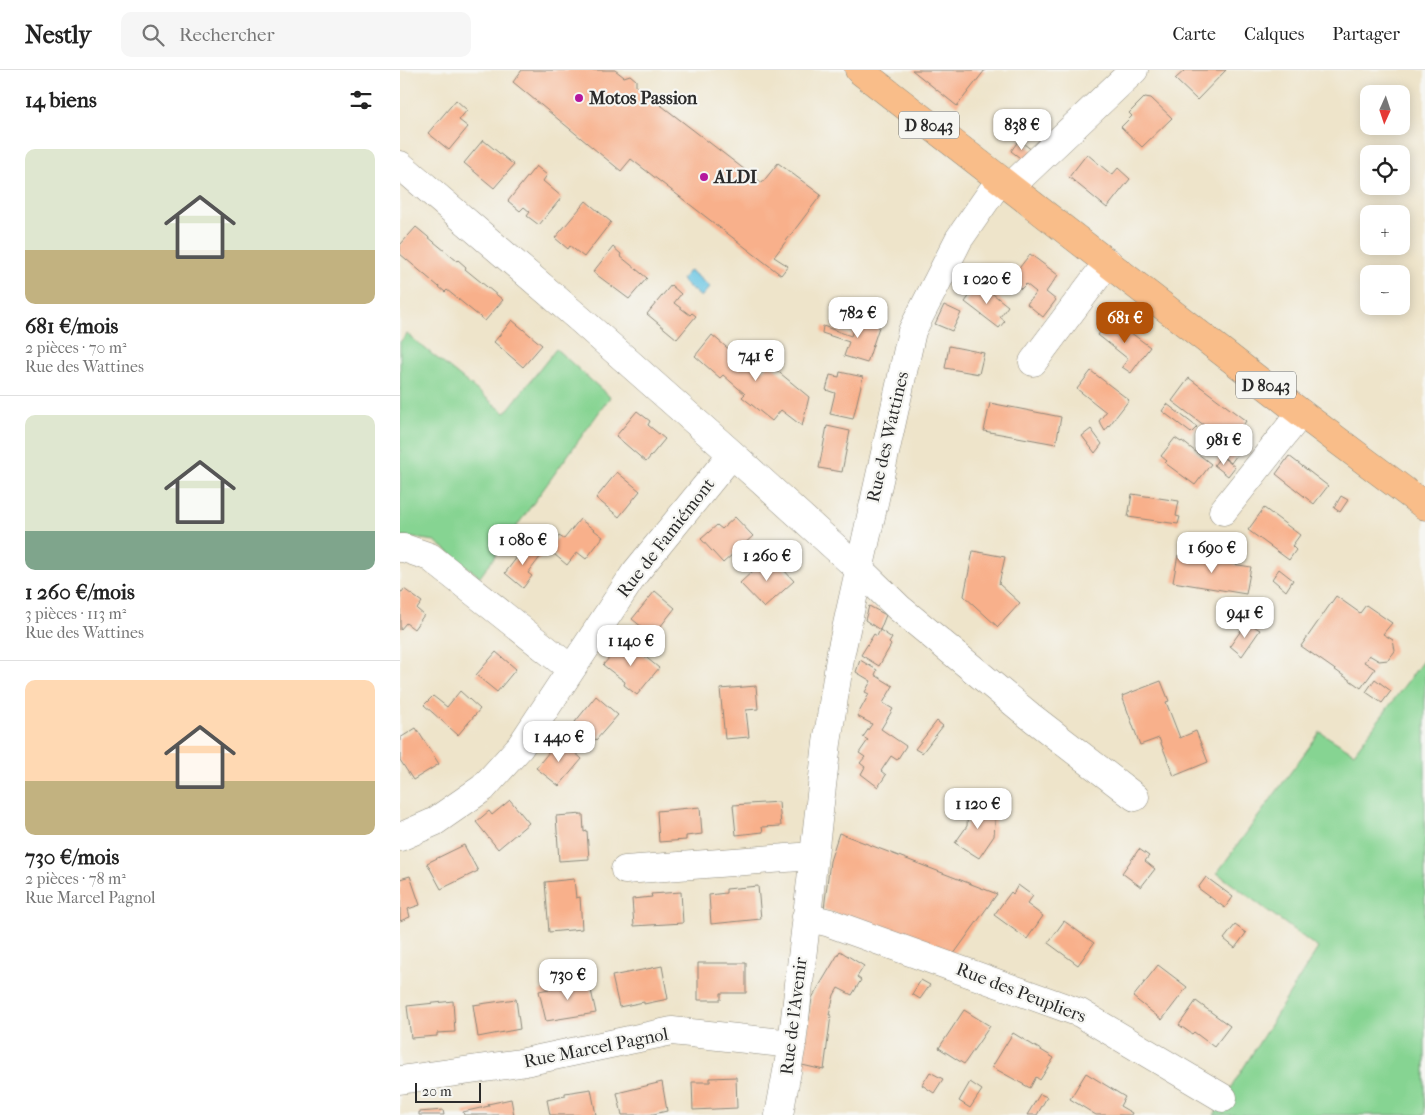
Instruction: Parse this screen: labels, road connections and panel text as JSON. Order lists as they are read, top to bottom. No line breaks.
{"streets":{"main road":["D 8043"],"street":["Rue des Wattines","Rue de Famiémont","Rue des Peupliers","Rue de l'Avenir","Rue Marcel Pagnol"]},"crossings":[["D 8043","Rue des Wattines"],["Rue des Wattines","Rue de l'Avenir"],["Rue des Peupliers","Rue de l'Avenir"],["Rue de l'Avenir","Rue Marcel Pagnol"]],"places":["Motos Passion","ALDI"],"scale_bar":"20 m","north":"bottom","page":{"header":"Nestly","search":"Rechercher","nav":["Carte","Calques","Partager"],"heading":"14 biens","map_buttons":["+","−"],"price":["838 €","1 020 €","782 €","681 €","741 €","981 €","1 080 €","1 690 €","1 260 €","941 €","1 140 €","1 440 €","1 120 €","730 €"],"list":[{"name":"681 €/mois","note":"2 pièces · 70 m² · Rue des Wattines"},{"name":"1 260 €/mois","note":"3 pièces · 113 m² · Rue des Wattines"},{"name":"730 €/mois","note":"2 pièces · 78 m² · Rue Marcel Pagnol"}],"scale":"20 m"}}
